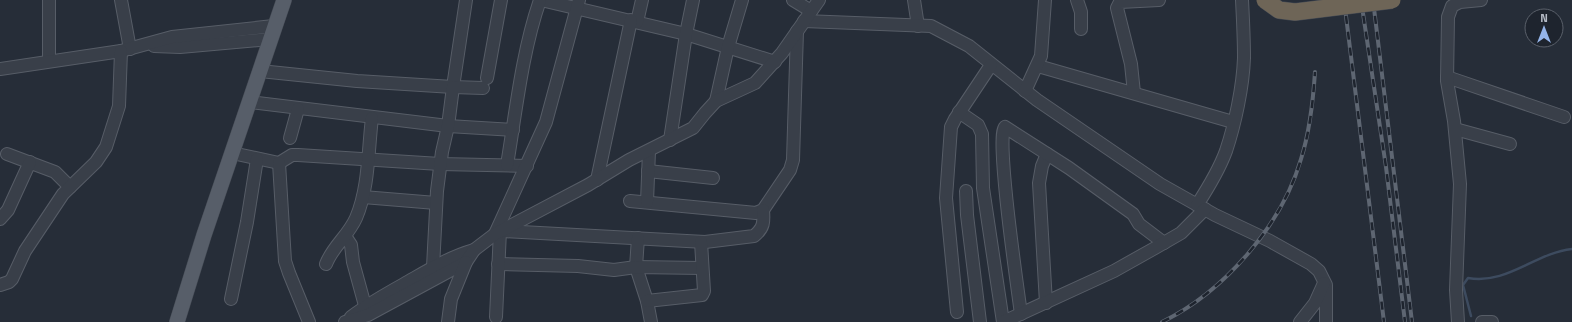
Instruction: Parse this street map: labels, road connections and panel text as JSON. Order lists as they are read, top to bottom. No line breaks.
{"north":"top"}
